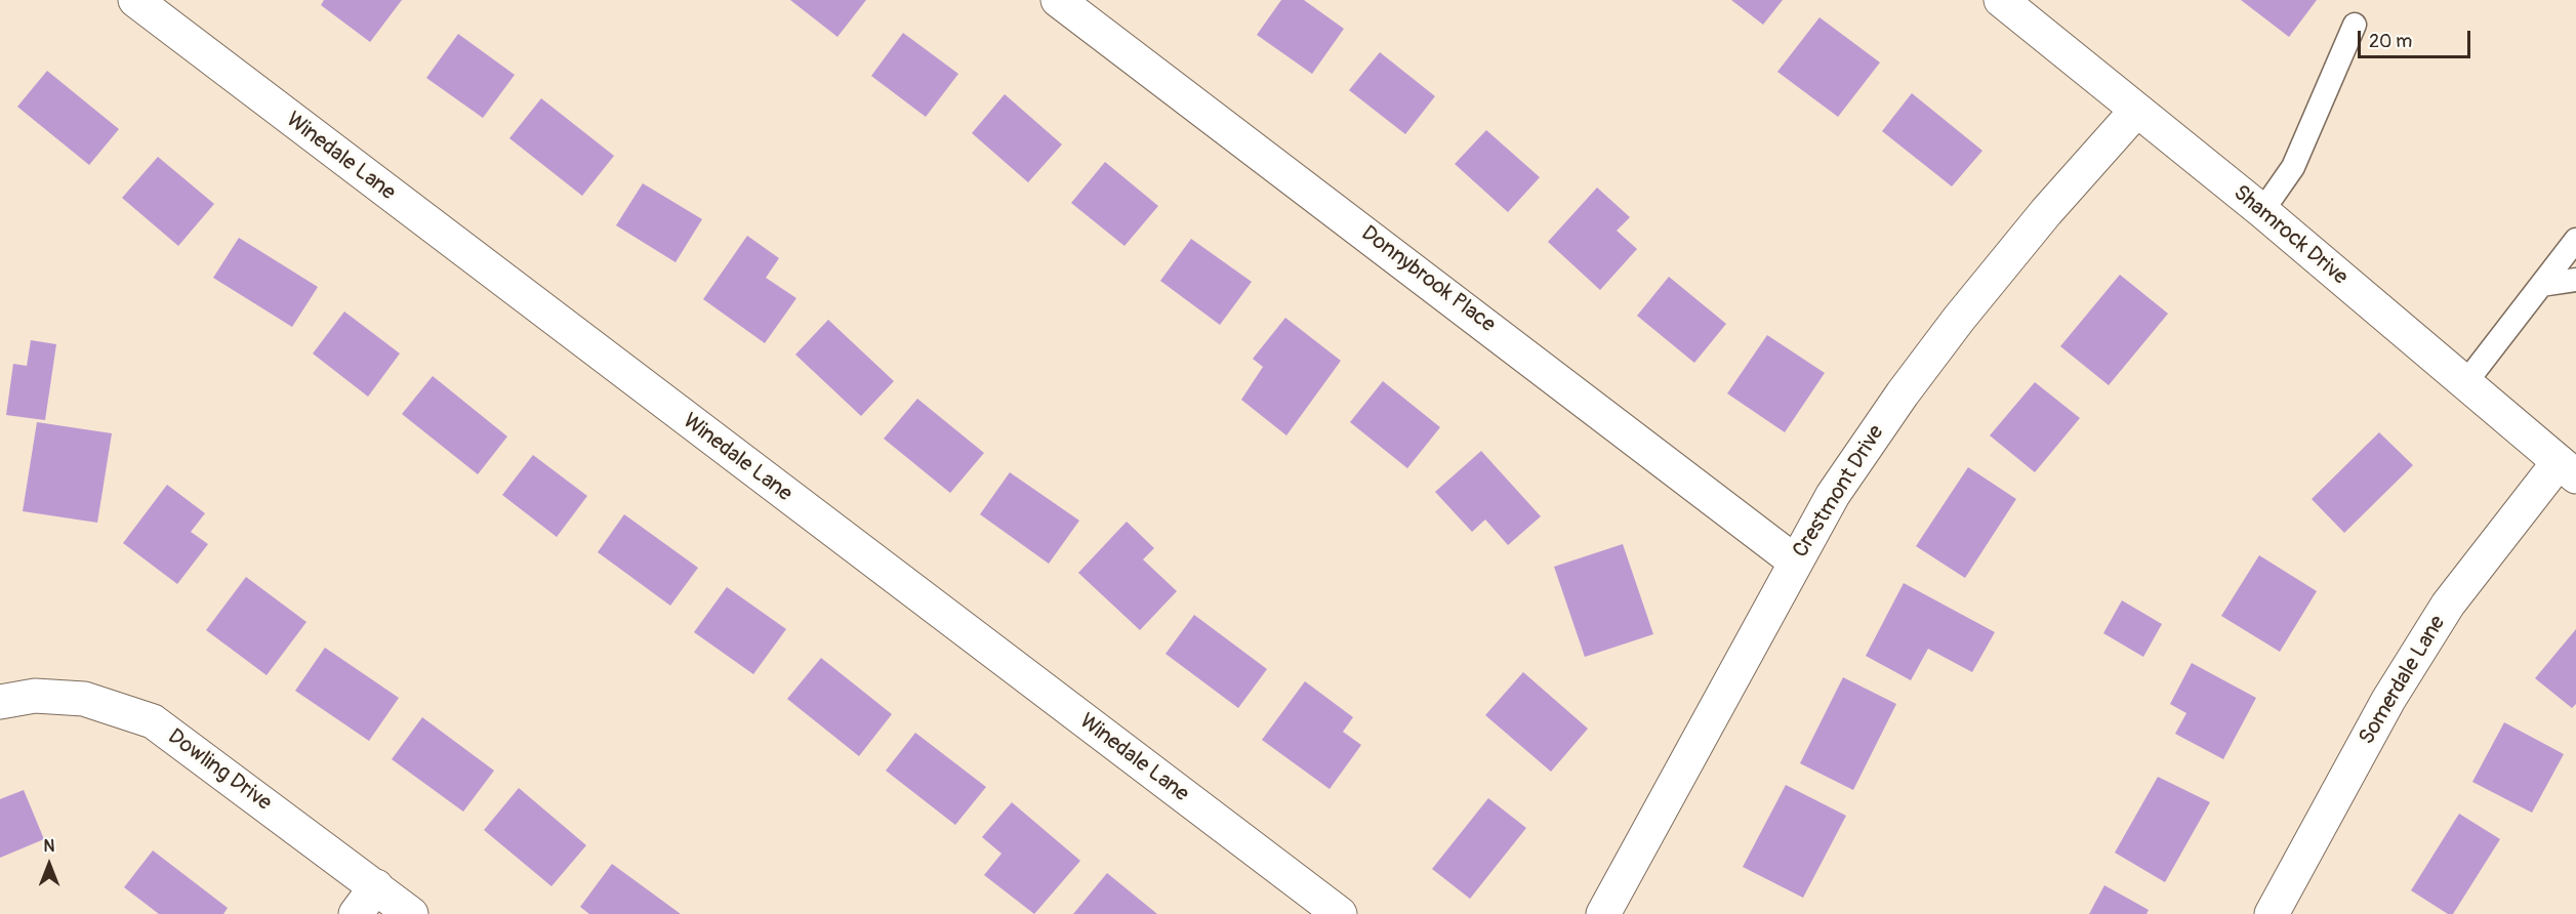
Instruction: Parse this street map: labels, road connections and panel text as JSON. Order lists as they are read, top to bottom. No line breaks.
{"streets":{"street":["Winedale Lane","Shamrock Drive","Donnybrook Place","Crestmont Drive","Somerdale Lane","Dowling Drive"]},"crossings":[["Shamrock Drive","Crestmont Drive"],["Shamrock Drive","Somerdale Lane"],["Donnybrook Place","Crestmont Drive"]],"scale_bar":"20 m","north":"top"}
